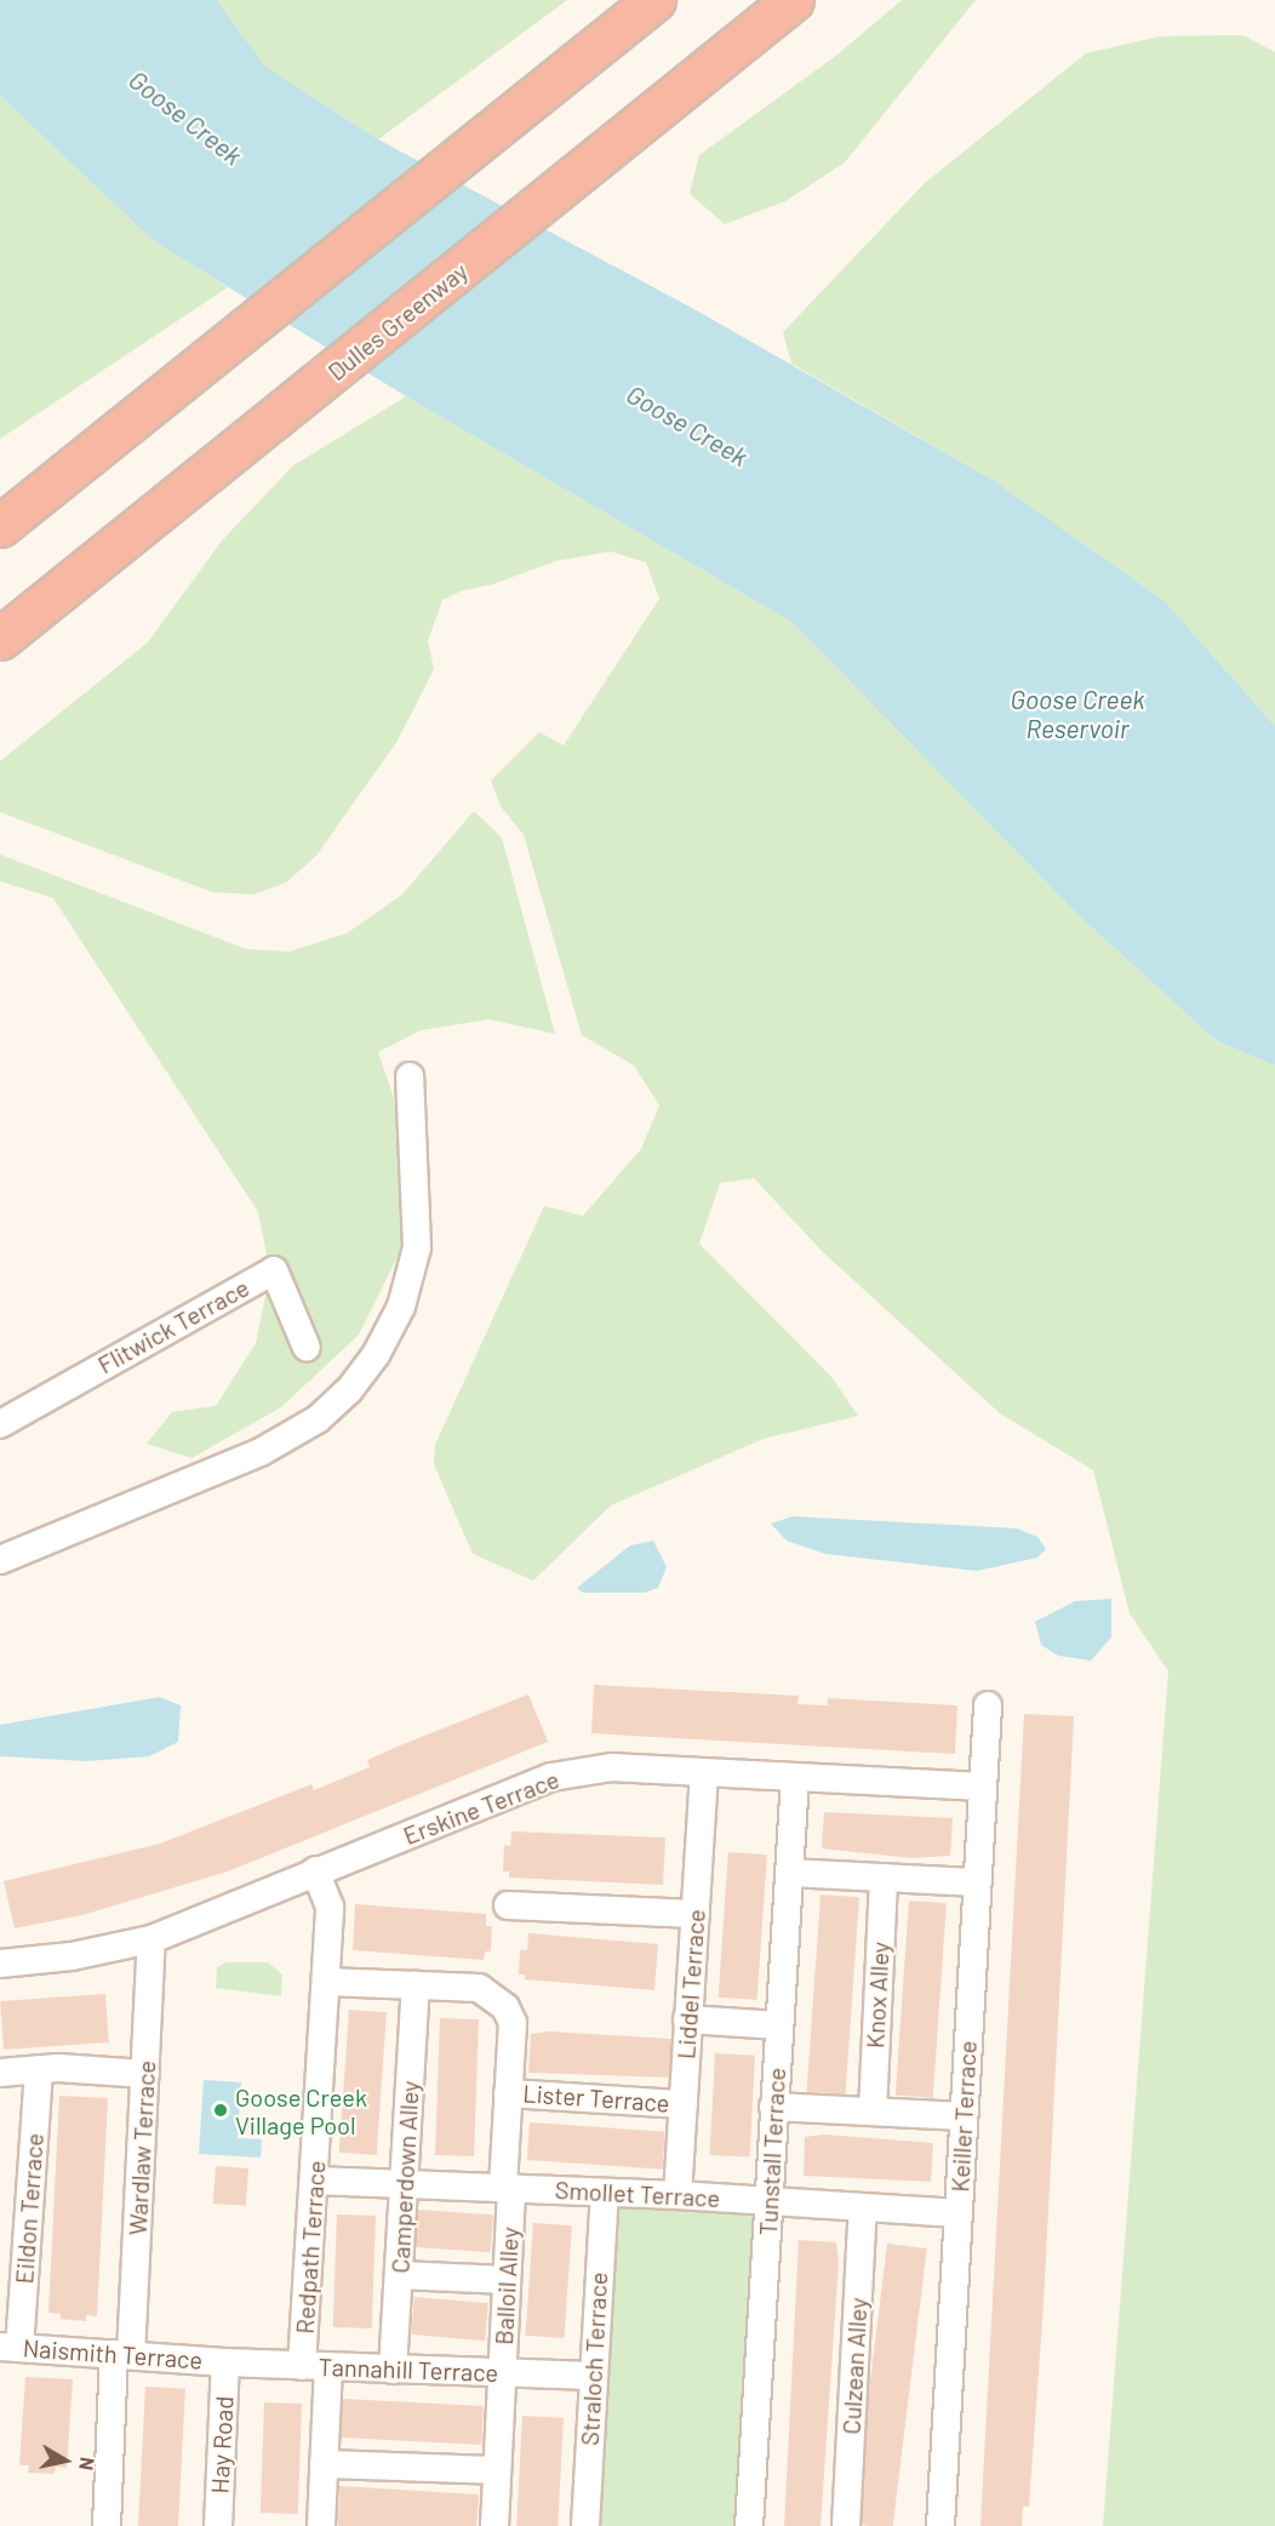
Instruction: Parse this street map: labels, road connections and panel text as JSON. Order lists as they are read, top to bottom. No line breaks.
{"streets":{"highway":["Dulles Greenway"],"street":["Flitwick Terrace","Erskine Terrace","Liddel Terrace","Knox Alley","Lister Terrace","Keiller Terrace","Wardlaw Terrace","Tunstall Terrace","Camperdown Alley","Smollet Terrace","Eildon Terrace","Redpath Terrace","Balloil Alley","Naismith Terrace","Straloch Terrace","Culzean Alley","Tannahill Terrace","Hay Road"]},"crossings":[["Erskine Terrace","Liddel Terrace"],["Erskine Terrace","Keiller Terrace"],["Erskine Terrace","Wardlaw Terrace"],["Erskine Terrace","Tunstall Terrace"],["Erskine Terrace","Redpath Terrace"],["Liddel Terrace","Lister Terrace"],["Liddel Terrace","Smollet Terrace"],["Lister Terrace","Balloil Alley"],["Keiller Terrace","Smollet Terrace"],["Wardlaw Terrace","Naismith Terrace"],["Tunstall Terrace","Smollet Terrace"],["Camperdown Alley","Smollet Terrace"],["Camperdown Alley","Balloil Alley"],["Camperdown Alley","Tannahill Terrace"],["Smollet Terrace","Redpath Terrace"],["Smollet Terrace","Balloil Alley"],["Smollet Terrace","Straloch Terrace"],["Smollet Terrace","Culzean Alley"],["Eildon Terrace","Naismith Terrace"],["Redpath Terrace","Balloil Alley"],["Redpath Terrace","Tannahill Terrace"],["Balloil Alley","Tannahill Terrace"],["Naismith Terrace","Tannahill Terrace"],["Naismith Terrace","Hay Road"],["Straloch Terrace","Tannahill Terrace"],["Tannahill Terrace","Hay Road"]],"water":["Goose Creek","Goose Creek Reservoir"],"places":["Goose Creek Village Pool"],"north":"right"}
